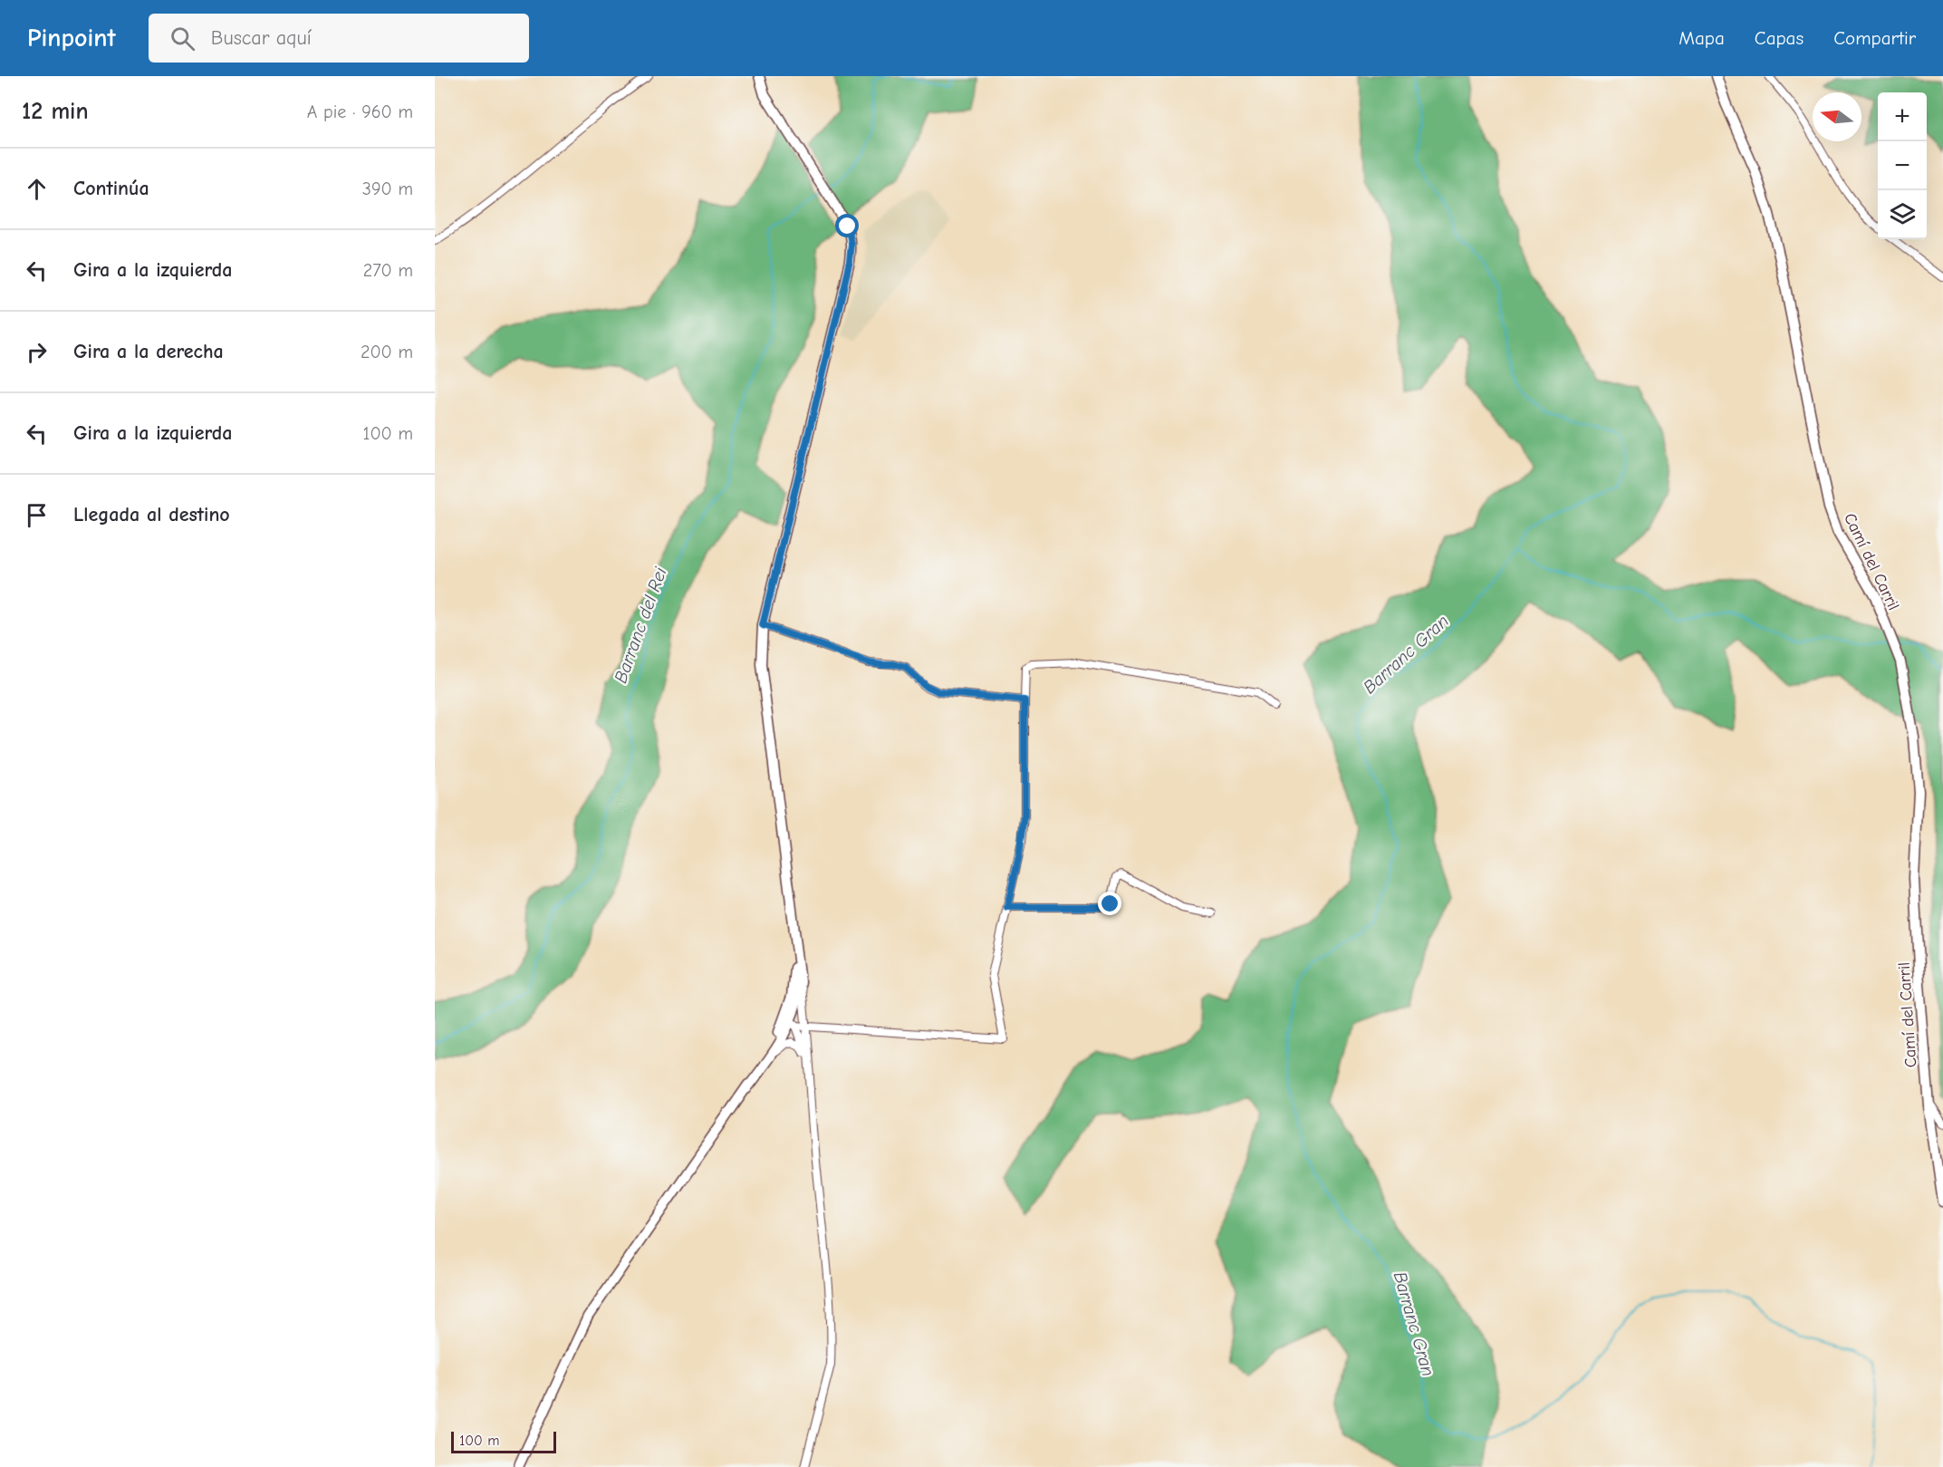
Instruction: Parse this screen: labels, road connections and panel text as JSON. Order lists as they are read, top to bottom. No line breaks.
{"streets":{"main road":["Camí del Carril"]},"water":["Barranc del Rei","Barranc Gran"],"scale_bar":"100 m","north":"left","page":{"header":"Pinpoint","search":"Buscar aquí","nav":["Mapa","Capas","Compartir"],"heading":["12 min","A pie · 960 m"],"map_buttons":["+","−"],"list":[["Continúa","390 m"],["Gira a la izquierda","270 m"],["Gira a la derecha","200 m"],["Gira a la izquierda","100 m"],"Llegada al destino"],"scale":"100 m"}}
